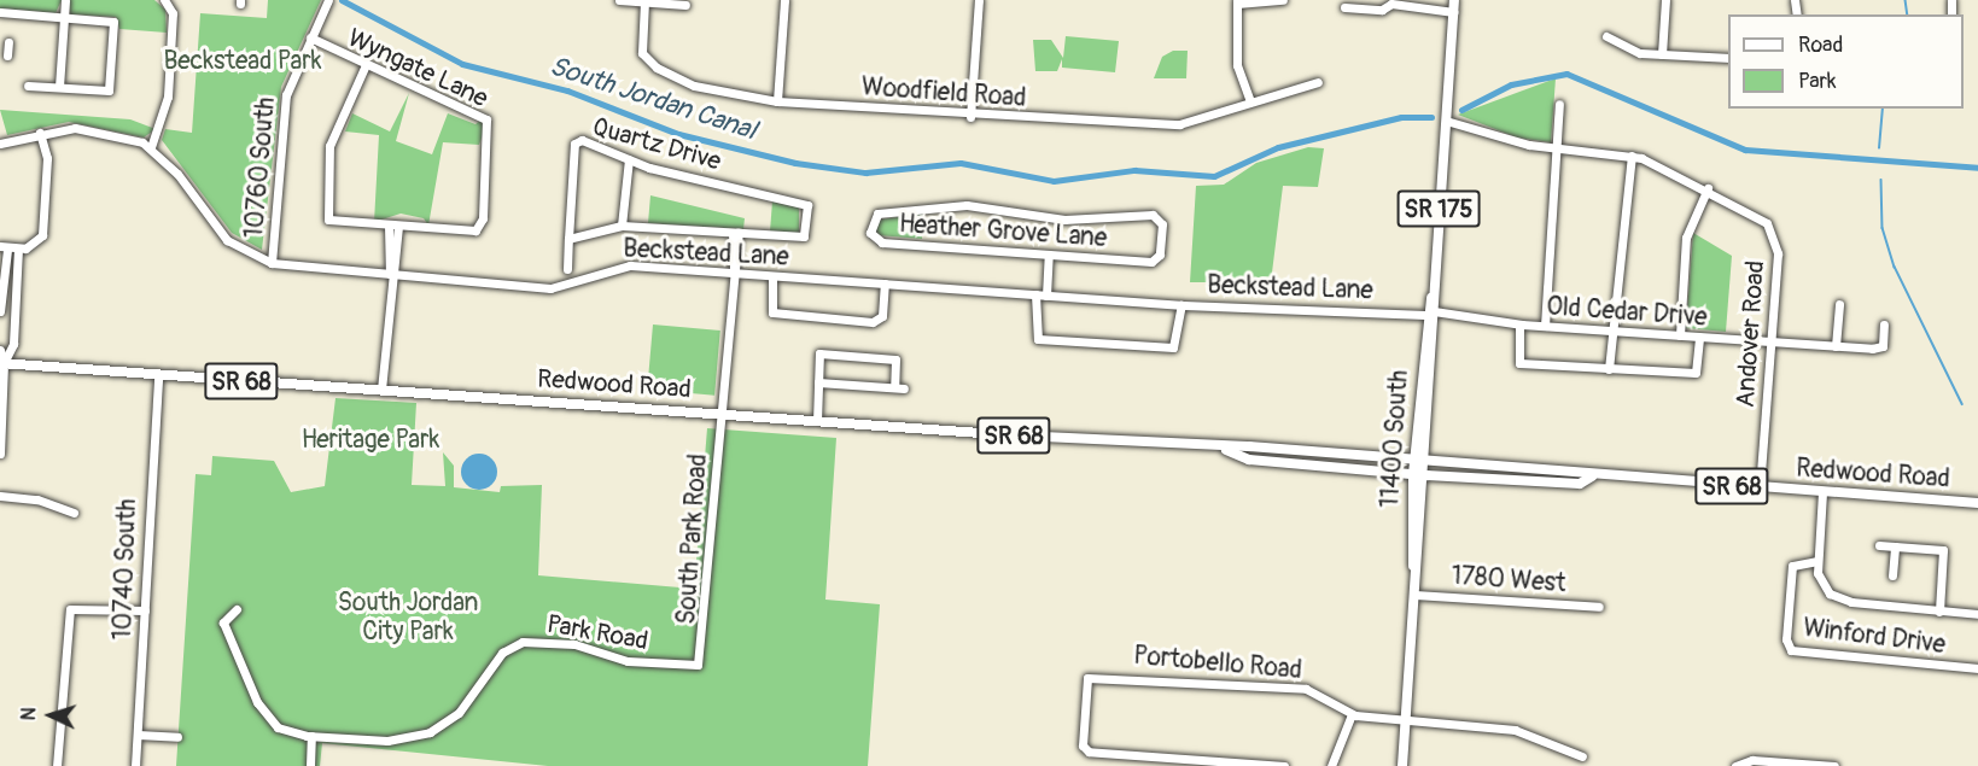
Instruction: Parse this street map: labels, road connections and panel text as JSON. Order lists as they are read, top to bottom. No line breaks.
{"streets":{"main road":["SR 175","SR 68","Redwood Road","11400 South"],"street":["Wyngate Lane","Woodfield Road","Quartz Drive","10760 South","Heather Grove Lane","Beckstead Lane","Old Cedar Drive","Andover Road","South Park Road","10740 South","1780 West","Park Road","Winford Drive","Portobello Road"]},"crossings":[["Wyngate Lane","10760 South"],["Quartz Drive","South Park Road"],["10760 South","Beckstead Lane"],["Beckstead Lane","Old Cedar Drive"],["Beckstead Lane","11400 South"],["Beckstead Lane","South Park Road"],["Old Cedar Drive","Andover Road"],["Old Cedar Drive","11400 South"],["Andover Road","Redwood Road"],["Andover Road","11400 South"],["Redwood Road","11400 South"],["Redwood Road","South Park Road"],["Redwood Road","10740 South"],["11400 South","1780 West"],["11400 South","Portobello Road"],["South Park Road","Park Road"]],"water":["South Jordan Canal"],"parks":["Beckstead Park","Heritage Park","South Jordan City Park"],"legend":["Road","Park"],"north":"left"}
